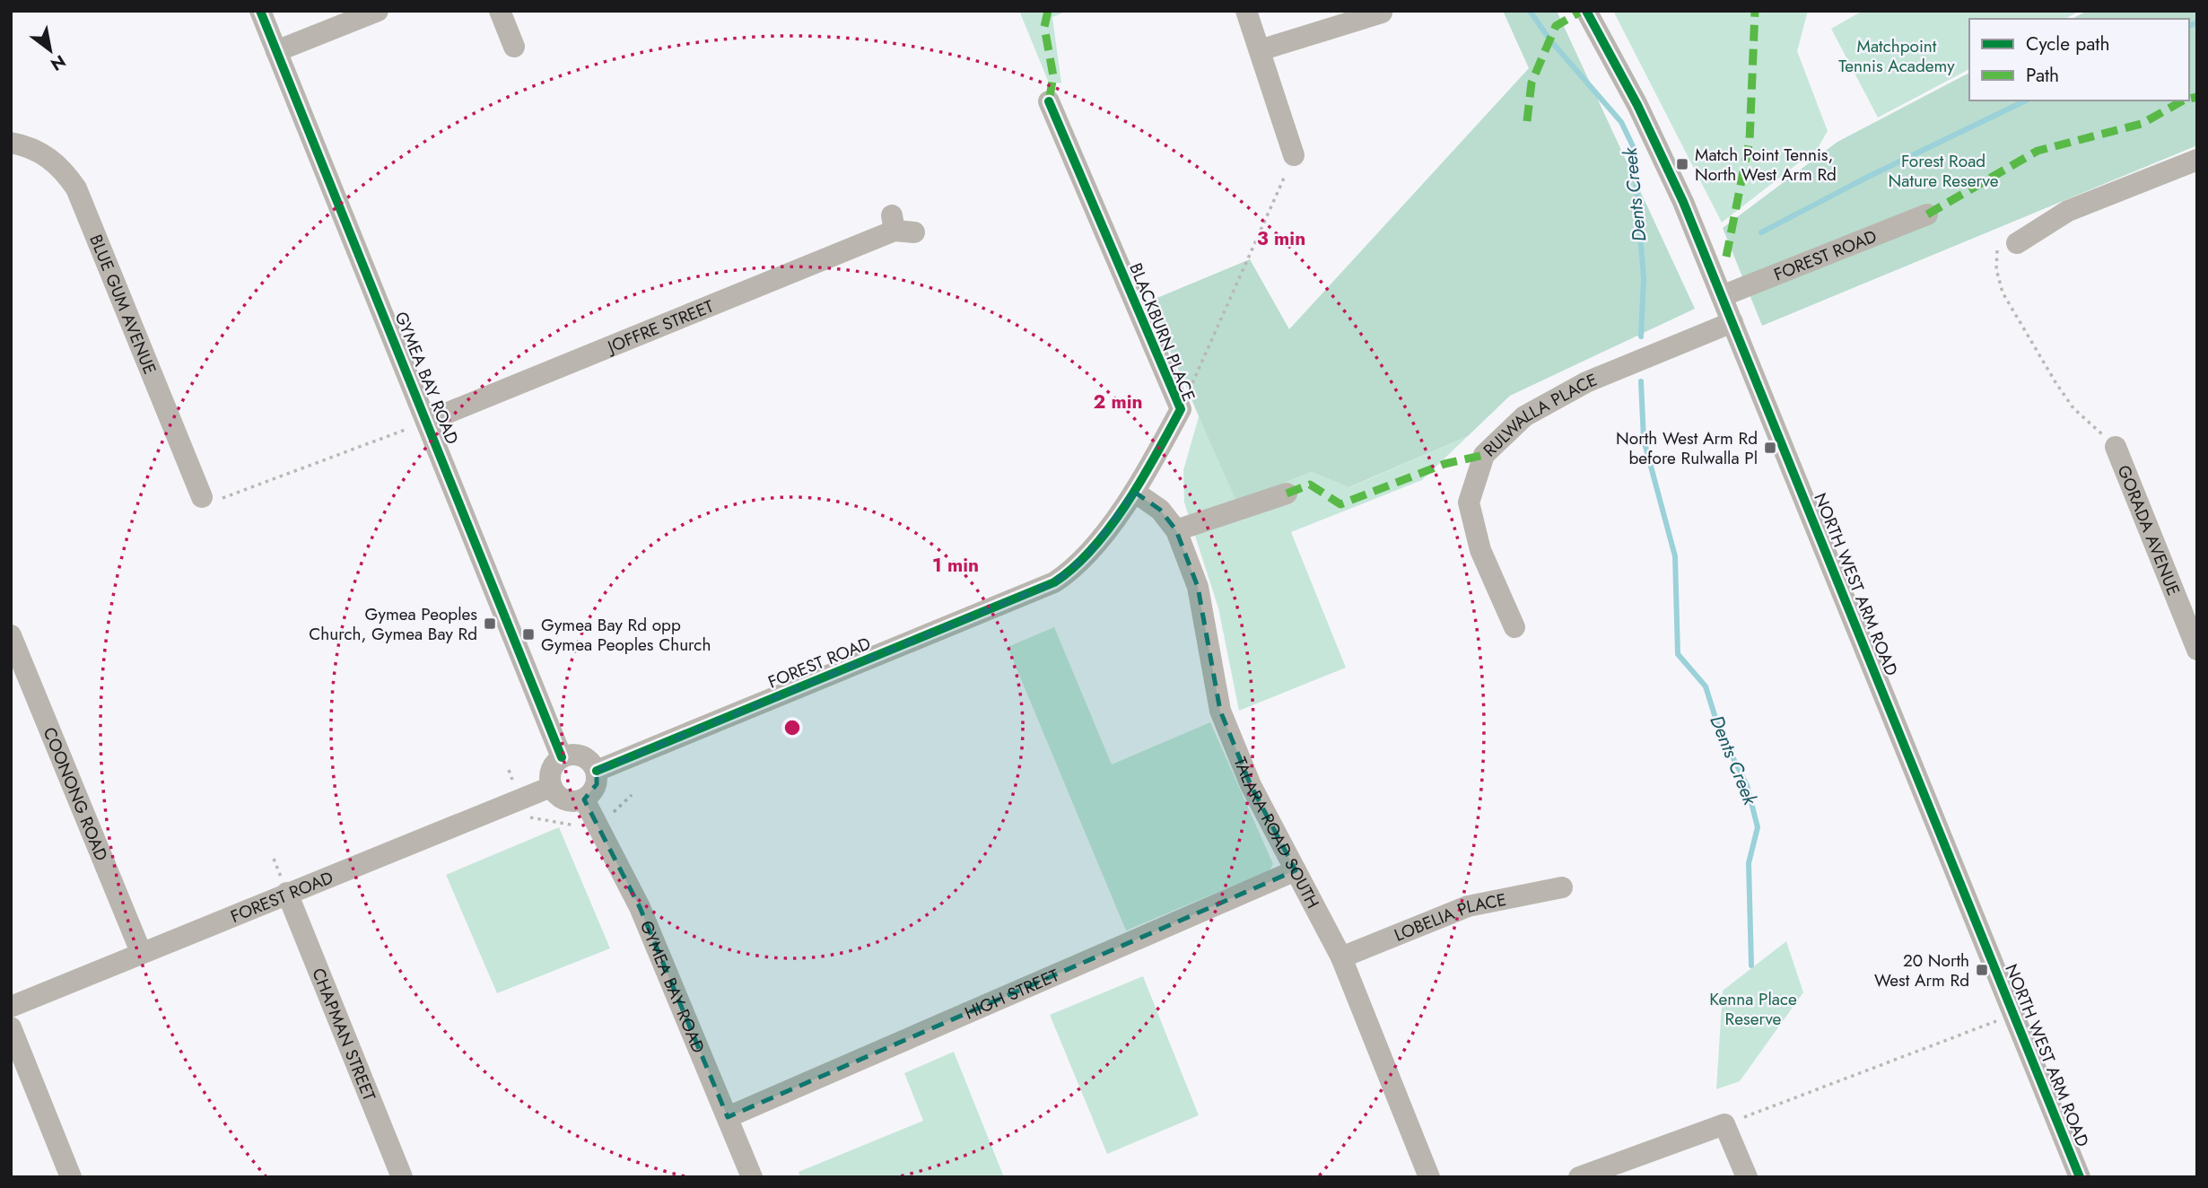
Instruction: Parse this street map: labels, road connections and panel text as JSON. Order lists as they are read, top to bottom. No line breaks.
{"streets":{"street":["FOREST ROAD","BLUE GUM AVENUE","JOFFRE STREET","BLACKBURN PLACE","GYMEA BAY ROAD","RULWALLA PLACE","GORADA AVENUE","NORTH WEST ARM ROAD","COONONG ROAD","TALARA ROAD SOUTH","LOBELIA PLACE","HIGH STREET","CHAPMAN STREET"]},"crossings":[["FOREST ROAD","BLACKBURN PLACE"],["FOREST ROAD","GYMEA BAY ROAD"],["FOREST ROAD","NORTH WEST ARM ROAD"],["FOREST ROAD","COONONG ROAD"],["FOREST ROAD","CHAPMAN STREET"],["JOFFRE STREET","GYMEA BAY ROAD"],["BLACKBURN PLACE","TALARA ROAD SOUTH"],["GYMEA BAY ROAD","HIGH STREET"],["RULWALLA PLACE","NORTH WEST ARM ROAD"],["TALARA ROAD SOUTH","LOBELIA PLACE"],["TALARA ROAD SOUTH","HIGH STREET"]],"water":["Dents Creek"],"parks":["Matchpoint Tennis Academy","Forest Road Nature Reserve","Kenna Place Reserve"],"places":{"transit":["Match Point Tennis, North West Arm Rd","North West Arm Rd before Rulwalla Pl","Gymea Peoples Church, Gymea Bay Rd","Gymea Bay Rd opp Gymea Peoples Church","20 North West Arm Rd"]},"legend":["Cycle path","Path"],"north":"bottom right","rings":["3 min","2 min","1 min"]}
